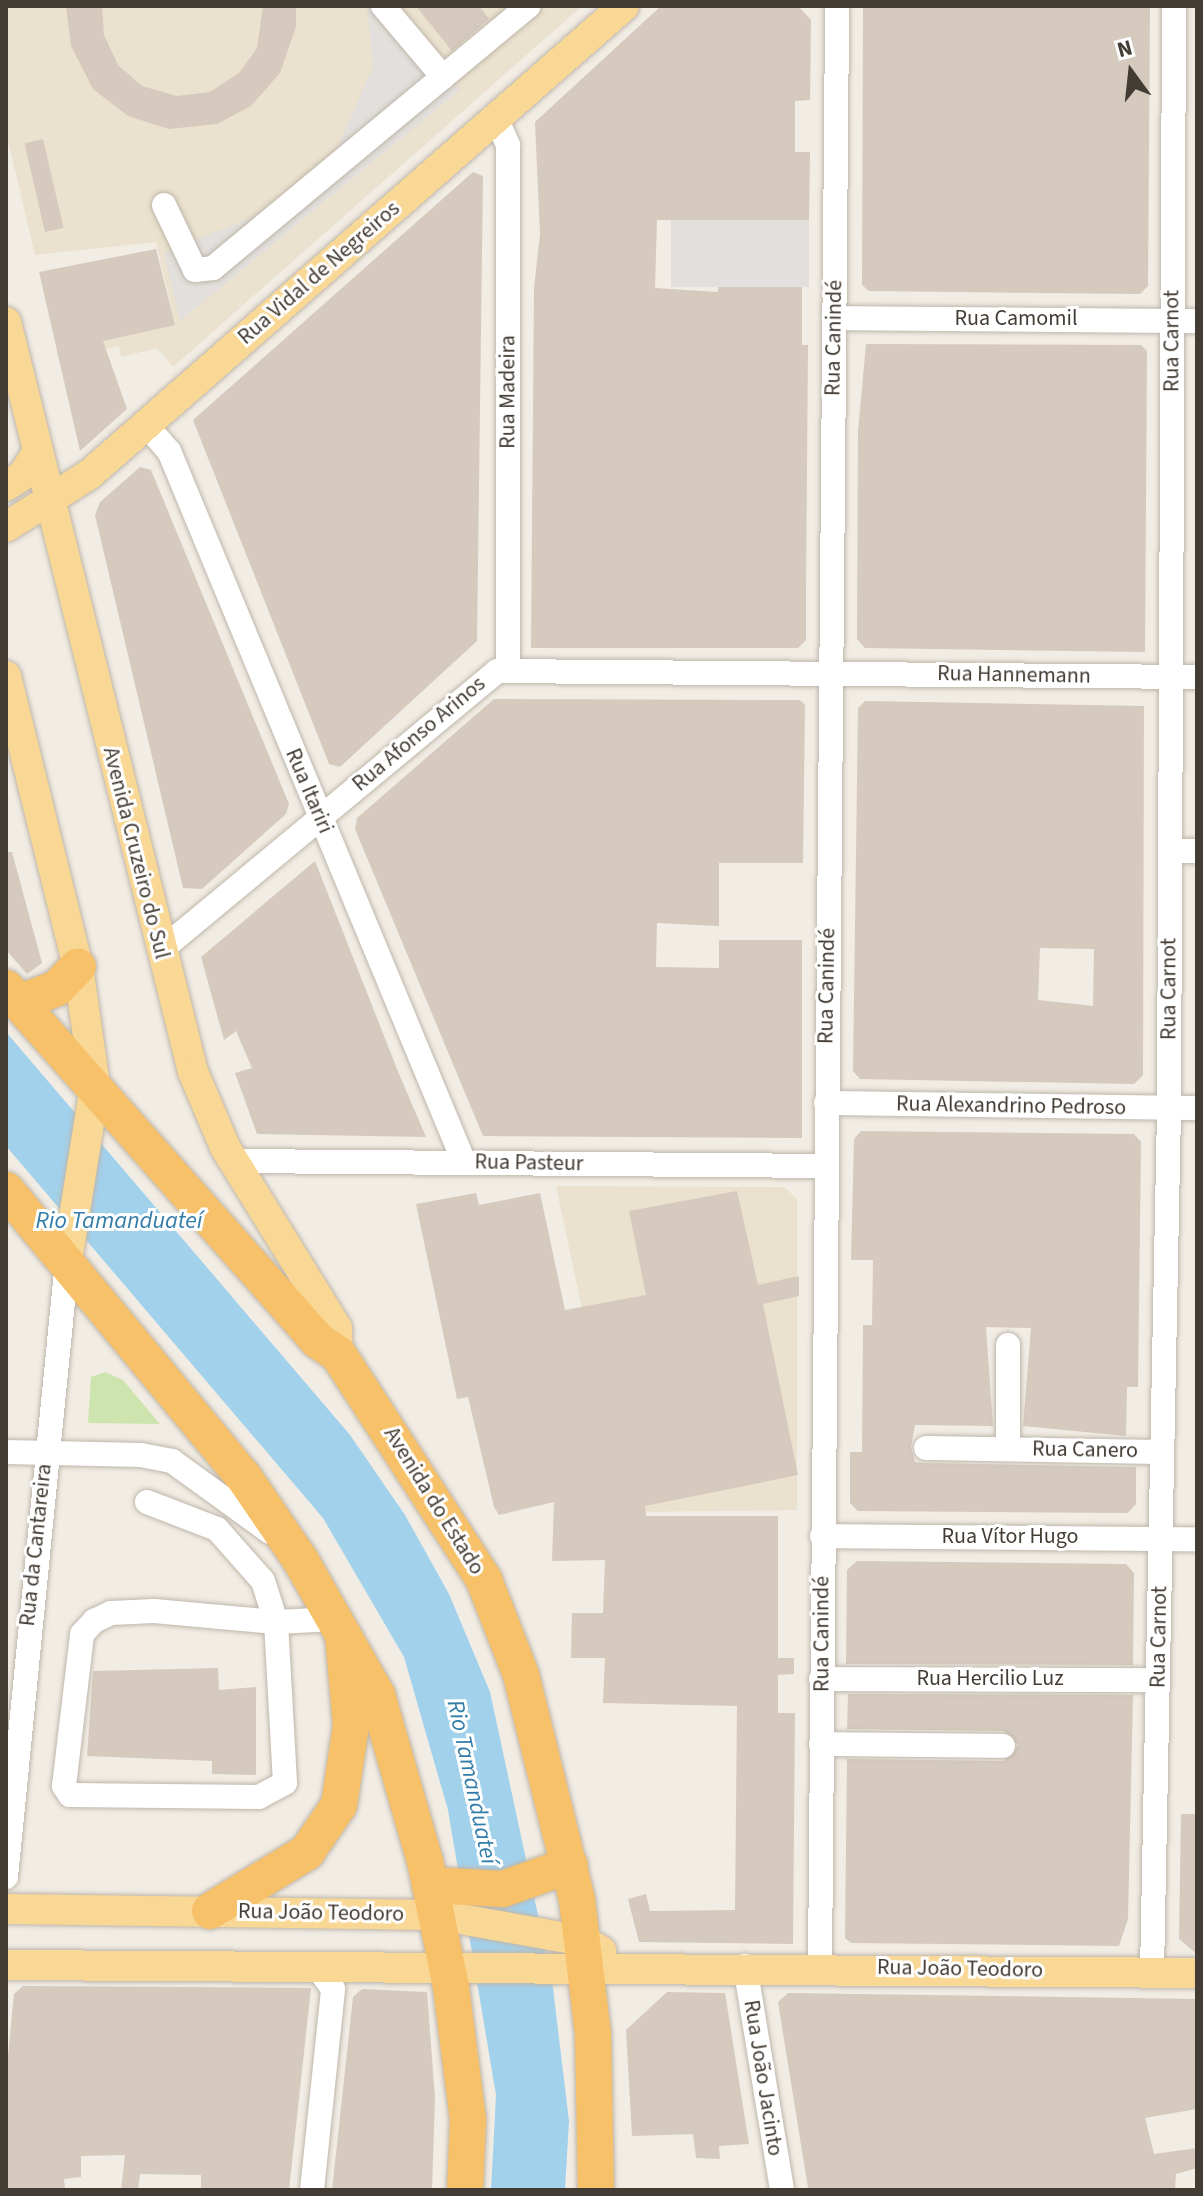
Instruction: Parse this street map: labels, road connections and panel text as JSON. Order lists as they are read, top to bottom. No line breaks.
{"streets":{"highway":["Avenida do Estado"],"main road":["Rua Vidal de Negreiros","Avenida Cruzeiro do Sul","Rua João Teodoro"],"street":["Rua Camomil","Rua Canindé","Rua Carnot","Rua Madeira","Rua Hannemann","Rua Afonso Arinos","Rua Itariri","Rua Alexandrino Pedroso","Rua Pasteur","Rua Canero","Rua Vítor Hugo","Rua da Cantareira","Rua Hercilio Luz","Rua João Jacinto"]},"crossings":[["Rua Vidal de Negreiros","Rua Madeira"],["Rua Vidal de Negreiros","Rua Itariri"],["Rua Vidal de Negreiros","Avenida Cruzeiro do Sul"],["Rua Camomil","Rua Canindé"],["Rua Camomil","Rua Carnot"],["Rua Canindé","Rua Hannemann"],["Rua Canindé","Rua Afonso Arinos"],["Rua Canindé","Rua Alexandrino Pedroso"],["Rua Canindé","Rua Pasteur"],["Rua Canindé","Rua Vítor Hugo"],["Rua Canindé","Rua Hercilio Luz"],["Rua Canindé","Rua João Teodoro"],["Rua Carnot","Rua Hannemann"],["Rua Carnot","Rua Alexandrino Pedroso"],["Rua Carnot","Rua Canero"],["Rua Carnot","Rua Vítor Hugo"],["Rua Carnot","Rua Hercilio Luz"],["Rua Carnot","Rua João Teodoro"],["Rua Madeira","Rua Afonso Arinos"],["Rua Hannemann","Rua Afonso Arinos"],["Rua Afonso Arinos","Rua Itariri"],["Rua Afonso Arinos","Avenida Cruzeiro do Sul"],["Rua Itariri","Rua Pasteur"],["Avenida Cruzeiro do Sul","Rua Pasteur"],["Avenida Cruzeiro do Sul","Avenida do Estado"],["Avenida do Estado","Rua João Teodoro"],["Rua João Teodoro","Rua João Jacinto"]],"water":["Rio Tamanduateí"],"north":"top"}
